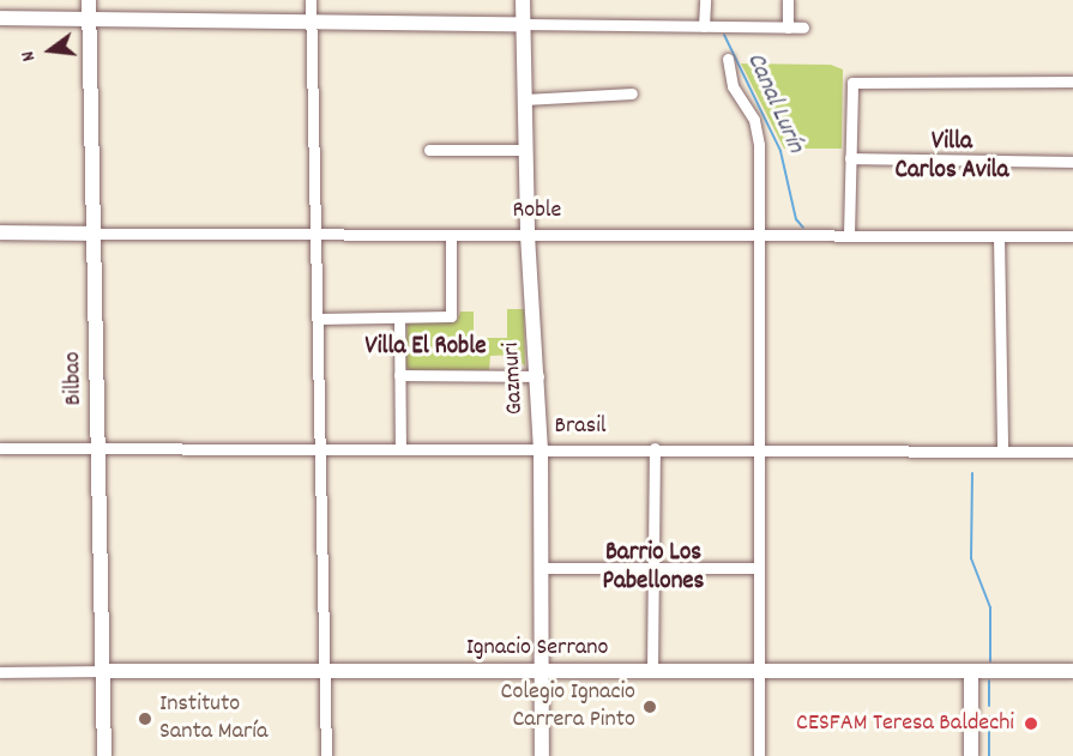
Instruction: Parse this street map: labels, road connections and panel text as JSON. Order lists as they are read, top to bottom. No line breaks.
{"streets":{"street":["Roble","Bilbao","Gazmuri","Brasil","Ignacio Serrano"]},"crossings":[["Roble","Bilbao"],["Roble","Gazmuri"],["Bilbao","Brasil"],["Bilbao","Ignacio Serrano"],["Gazmuri","Brasil"],["Gazmuri","Ignacio Serrano"]],"districts":["Villa Carlos Avila","Villa El Roble","Barrio Los Pabellones"],"water":["Canal Lurín"],"places":["Colegio Ignacio Carrera Pinto","Instituto Santa María","CESFAM Teresa Baldechi"],"north":"left"}
